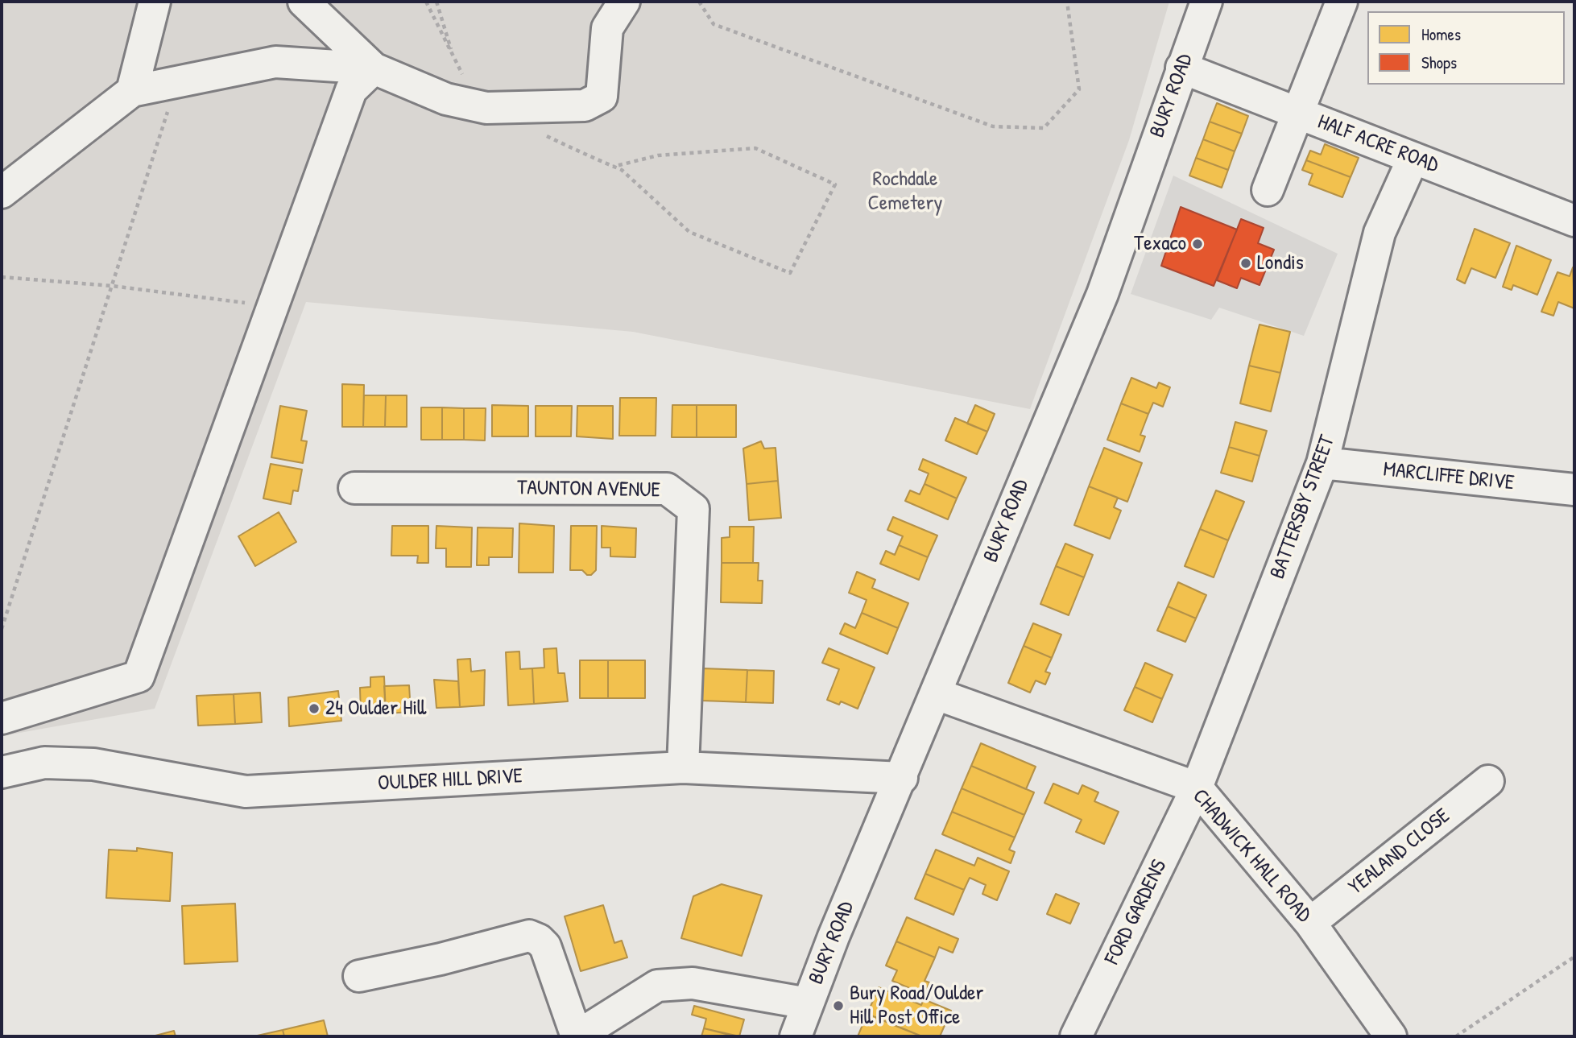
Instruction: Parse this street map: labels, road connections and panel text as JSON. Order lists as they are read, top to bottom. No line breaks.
{"streets":{"street":["BURY ROAD","HALF ACRE ROAD","MARCLIFFE DRIVE","TAUNTON AVENUE","BATTERSBY STREET","OULDER HILL DRIVE","YEALAND CLOSE","CHADWICK HALL ROAD","FORD GARDENS"]},"crossings":[["BURY ROAD","HALF ACRE ROAD"],["BURY ROAD","OULDER HILL DRIVE"],["BURY ROAD","CHADWICK HALL ROAD"],["HALF ACRE ROAD","BATTERSBY STREET"],["MARCLIFFE DRIVE","BATTERSBY STREET"],["TAUNTON AVENUE","OULDER HILL DRIVE"],["BATTERSBY STREET","CHADWICK HALL ROAD"],["BATTERSBY STREET","FORD GARDENS"],["YEALAND CLOSE","CHADWICK HALL ROAD"],["CHADWICK HALL ROAD","FORD GARDENS"]],"parks":["Rochdale Cemetery"],"places":["Texaco","Londis","24 Oulder Hill","Bury Road/Oulder Hill Post Office"],"legend":["Homes","Shops"]}
